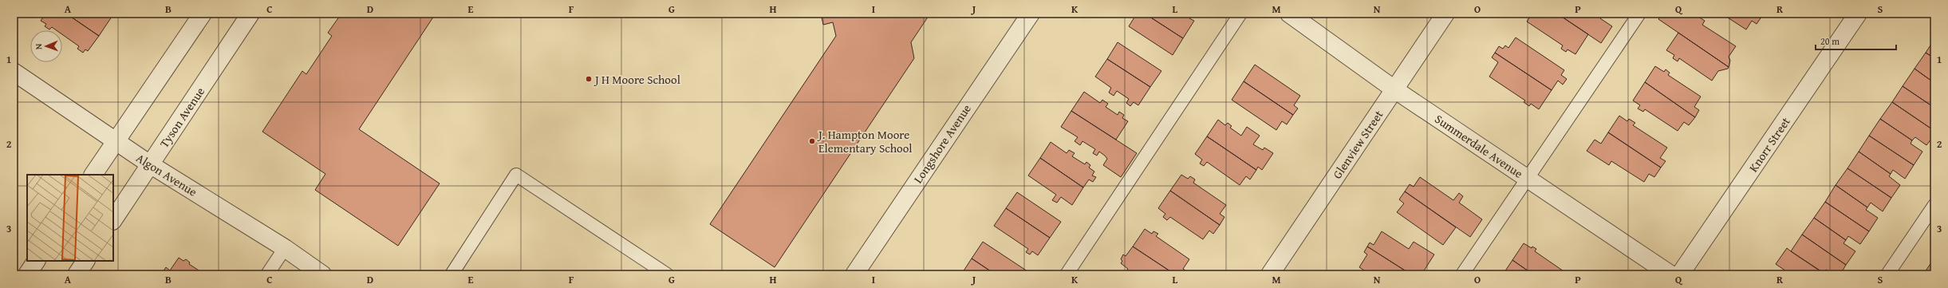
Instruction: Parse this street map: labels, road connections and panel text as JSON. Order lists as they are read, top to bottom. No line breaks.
{"streets":{"street":["Tyson Avenue","Longshore Avenue","Glenview Street","Knorr Street","Summerdale Avenue","Algon Avenue"]},"crossings":[["Tyson Avenue","Algon Avenue"],["Glenview Street","Summerdale Avenue"]],"places":["J H Moore School","J. Hampton Moore Elementary School"],"scale_bar":"20 m","north":"left","grid":{"columns":["A","B","C","D","E","F","G","H","I","J","K","L","M","N","O","P","Q","R","S"],"rows":["1","2","3"]}}
